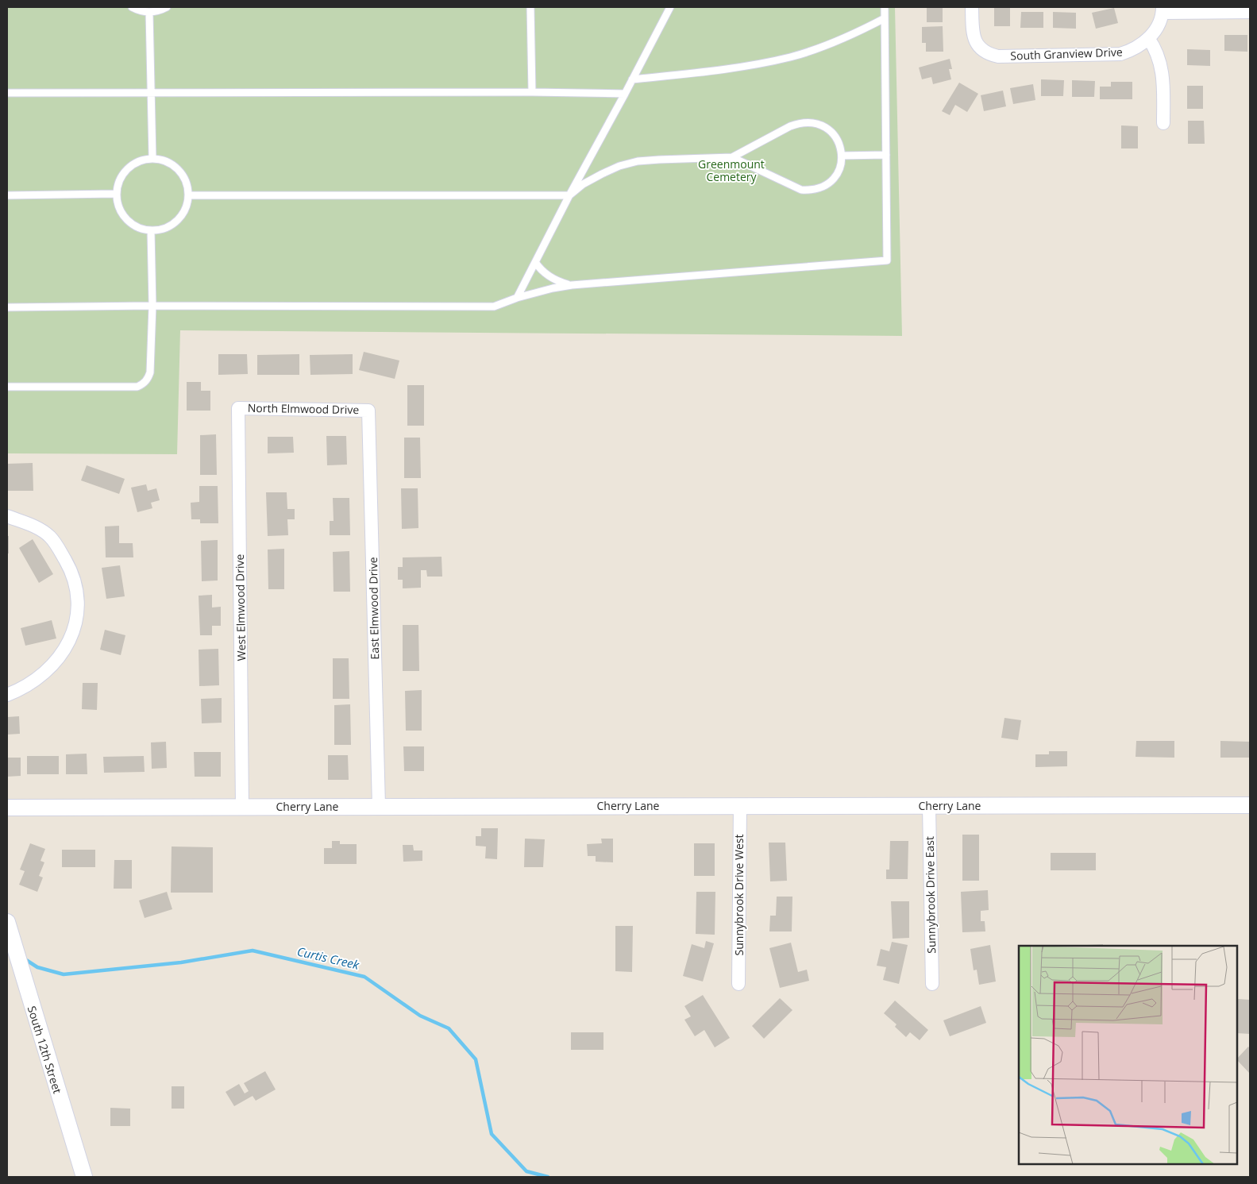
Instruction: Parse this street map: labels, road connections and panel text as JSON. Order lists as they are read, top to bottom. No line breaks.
{"streets":{"street":["South Granview Drive","North Elmwood Drive","West Elmwood Drive","East Elmwood Drive","Cherry Lane","Sunnybrook Drive West","Sunnybrook Drive East","South 12th Street"]},"crossings":[["North Elmwood Drive","West Elmwood Drive"],["North Elmwood Drive","East Elmwood Drive"],["West Elmwood Drive","Cherry Lane"],["East Elmwood Drive","Cherry Lane"],["Cherry Lane","Sunnybrook Drive West"],["Cherry Lane","Sunnybrook Drive East"]],"water":["Curtis Creek"],"parks":["Greenmount Cemetery"]}
